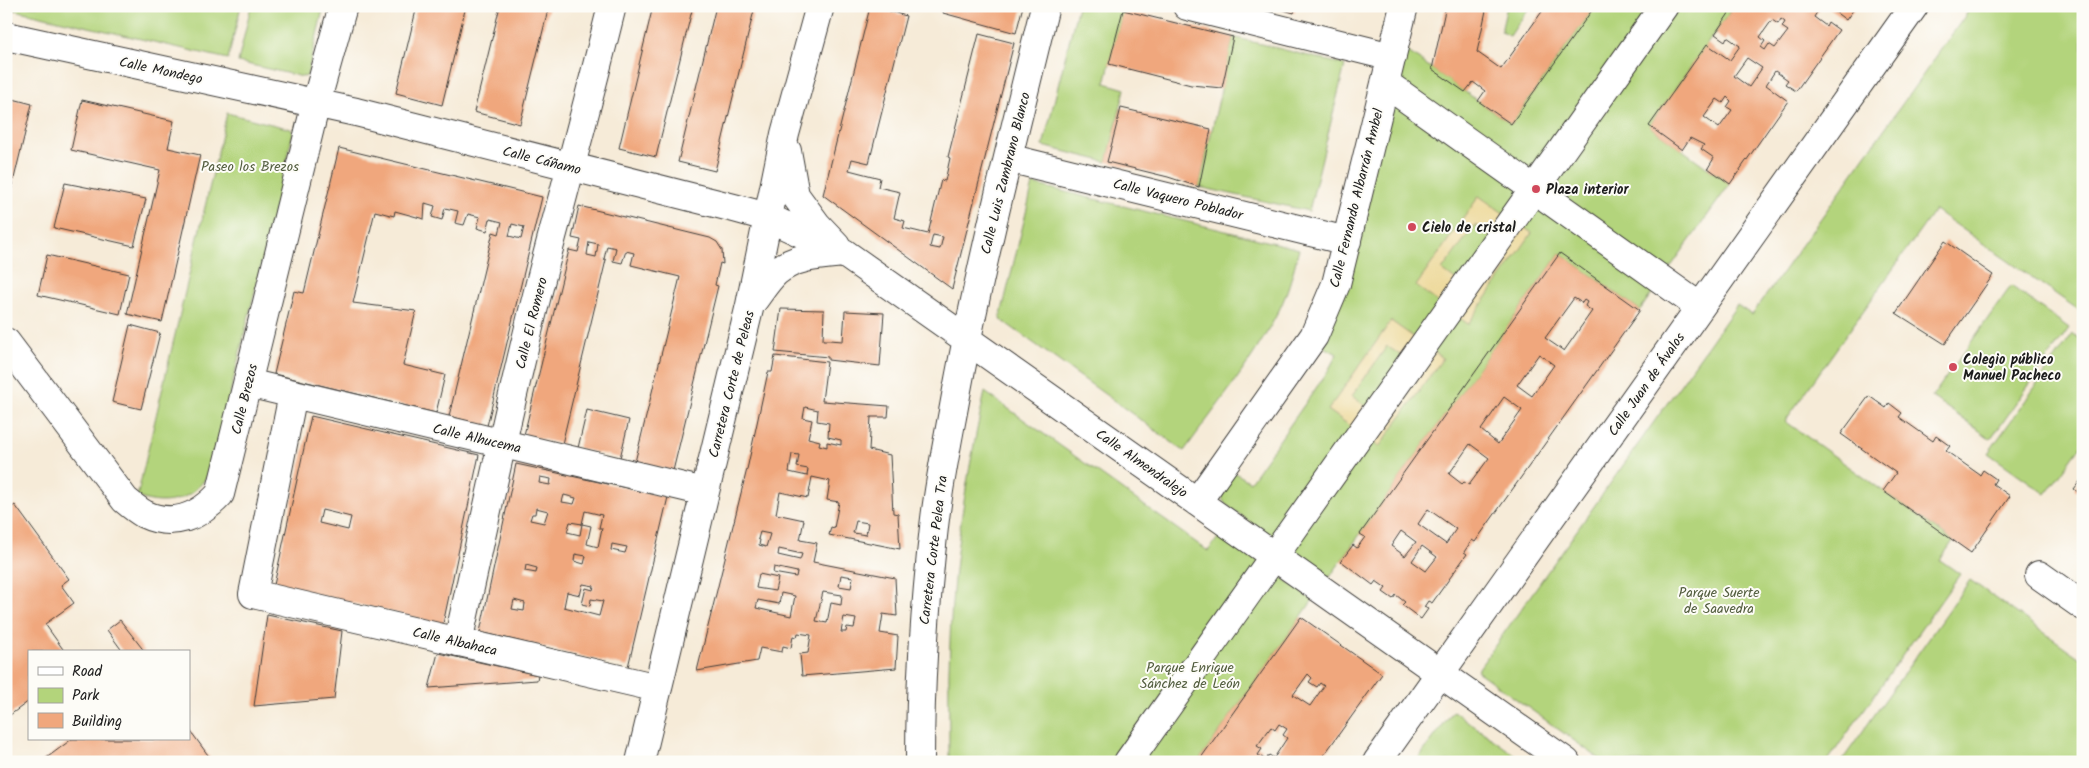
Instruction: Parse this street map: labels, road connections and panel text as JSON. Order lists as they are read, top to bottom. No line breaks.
{"streets":{"street":["Calle Mondego","Calle Cáñamo","Calle Luis Zambrano Blanco","Calle Fernando Albarrán Ambel","Calle Vaquero Poblador","Calle El Romero","Carretera Corte de Peleas","Calle Juan de Ávalos","Calle Brezos","Calle Alhucema","Calle Almendralejo","Carretera Corte Pelea Tra","Calle Albahaca"]},"crossings":[["Calle Mondego","Calle Cáñamo"],["Calle Mondego","Calle Brezos"],["Calle Cáñamo","Calle El Romero"],["Calle Cáñamo","Carretera Corte de Peleas"],["Calle Cáñamo","Calle Brezos"],["Calle Cáñamo","Calle Almendralejo"],["Calle Luis Zambrano Blanco","Calle Vaquero Poblador"],["Calle Luis Zambrano Blanco","Calle Almendralejo"],["Calle Luis Zambrano Blanco","Carretera Corte Pelea Tra"],["Calle Fernando Albarrán Ambel","Calle Vaquero Poblador"],["Calle Fernando Albarrán Ambel","Calle Almendralejo"],["Calle El Romero","Calle Alhucema"],["Calle El Romero","Calle Albahaca"],["Carretera Corte de Peleas","Calle Alhucema"],["Carretera Corte de Peleas","Calle Almendralejo"],["Carretera Corte de Peleas","Calle Albahaca"],["Calle Juan de Ávalos","Calle Almendralejo"],["Calle Brezos","Calle Alhucema"],["Calle Alhucema","Calle Albahaca"],["Calle Almendralejo","Carretera Corte Pelea Tra"]],"parks":["Paseo los Brezos","Parque Suerte de Saavedra","Parque Enrique Sánchez de León"],"places":["Plaza interior","Cielo de cristal","Colegio público Manuel Pacheco"],"legend":["Road","Park","Building"]}
